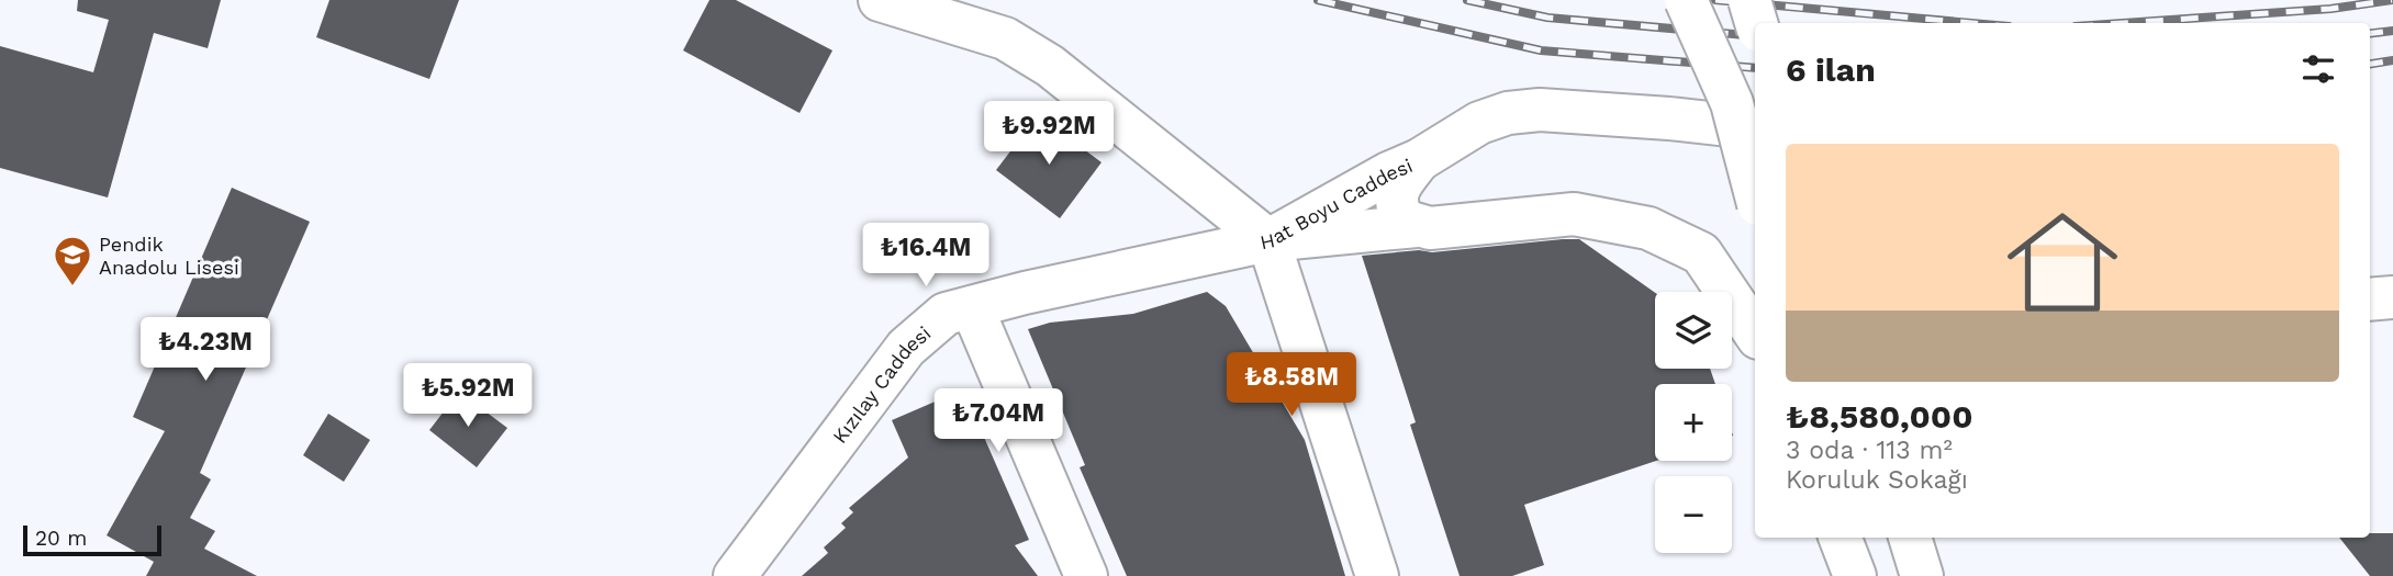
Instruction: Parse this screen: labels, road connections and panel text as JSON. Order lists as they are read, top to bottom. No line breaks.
{"streets":{"street":["Hat Boyu Caddesi","Kızılay Caddesi"]},"crossings":[["Hat Boyu Caddesi","Kızılay Caddesi"]],"places":{"school or university":["Pendik Anadolu Lisesi"]},"scale_bar":"20 m","page":{"heading":"6 ilan","price":["₺9.92M","₺16.4M","₺4.23M","₺8.58M","₺5.92M","₺7.04M"],"list":[{"name":"₺8,580,000","note":"3 oda · 113 m² · Koruluk Sokağı"}],"map_buttons":["+","−"],"scale":"20 m"}}
